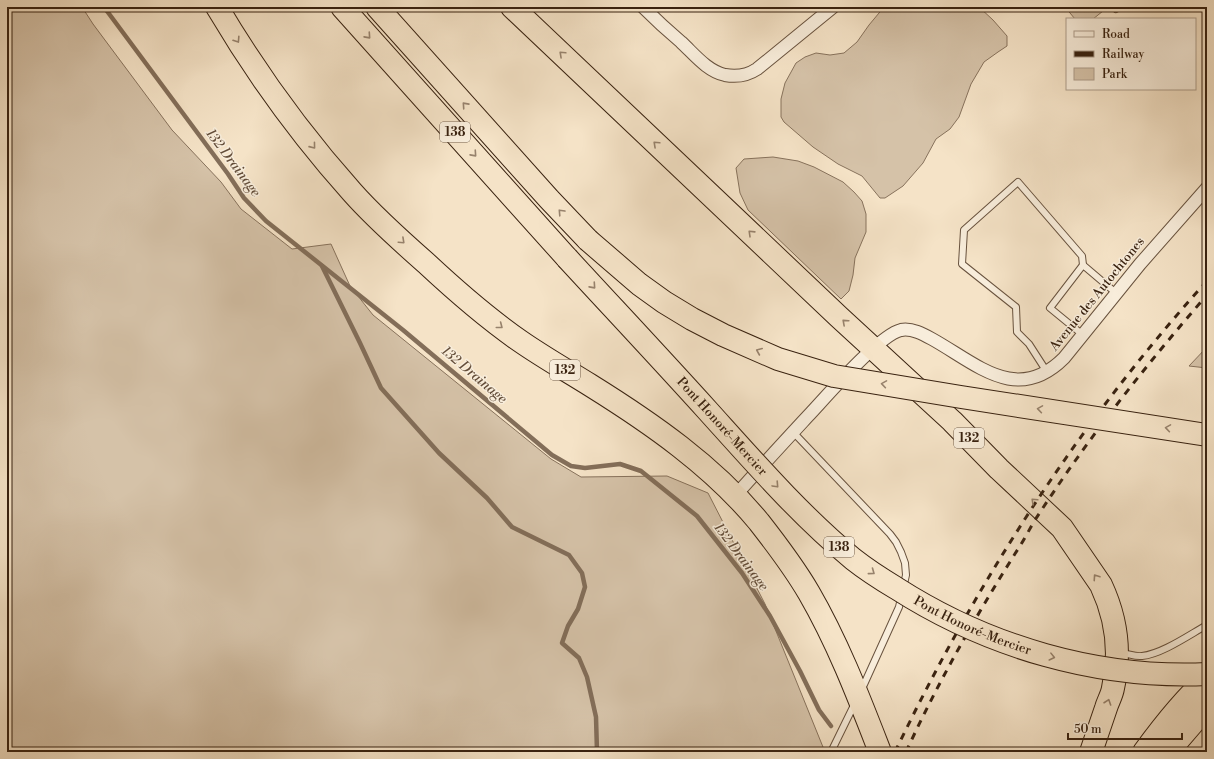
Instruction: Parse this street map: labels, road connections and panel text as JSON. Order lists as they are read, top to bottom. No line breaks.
{"streets":{"highway":["138","132","Pont Honoré-Mercier"],"street":["Avenue des Autochtones"]},"crossings":[["Avenue des Autochtones","132"]],"water":["132 Drainage"],"legend":["Road","Railway","Park"],"scale_bar":"50 m"}
